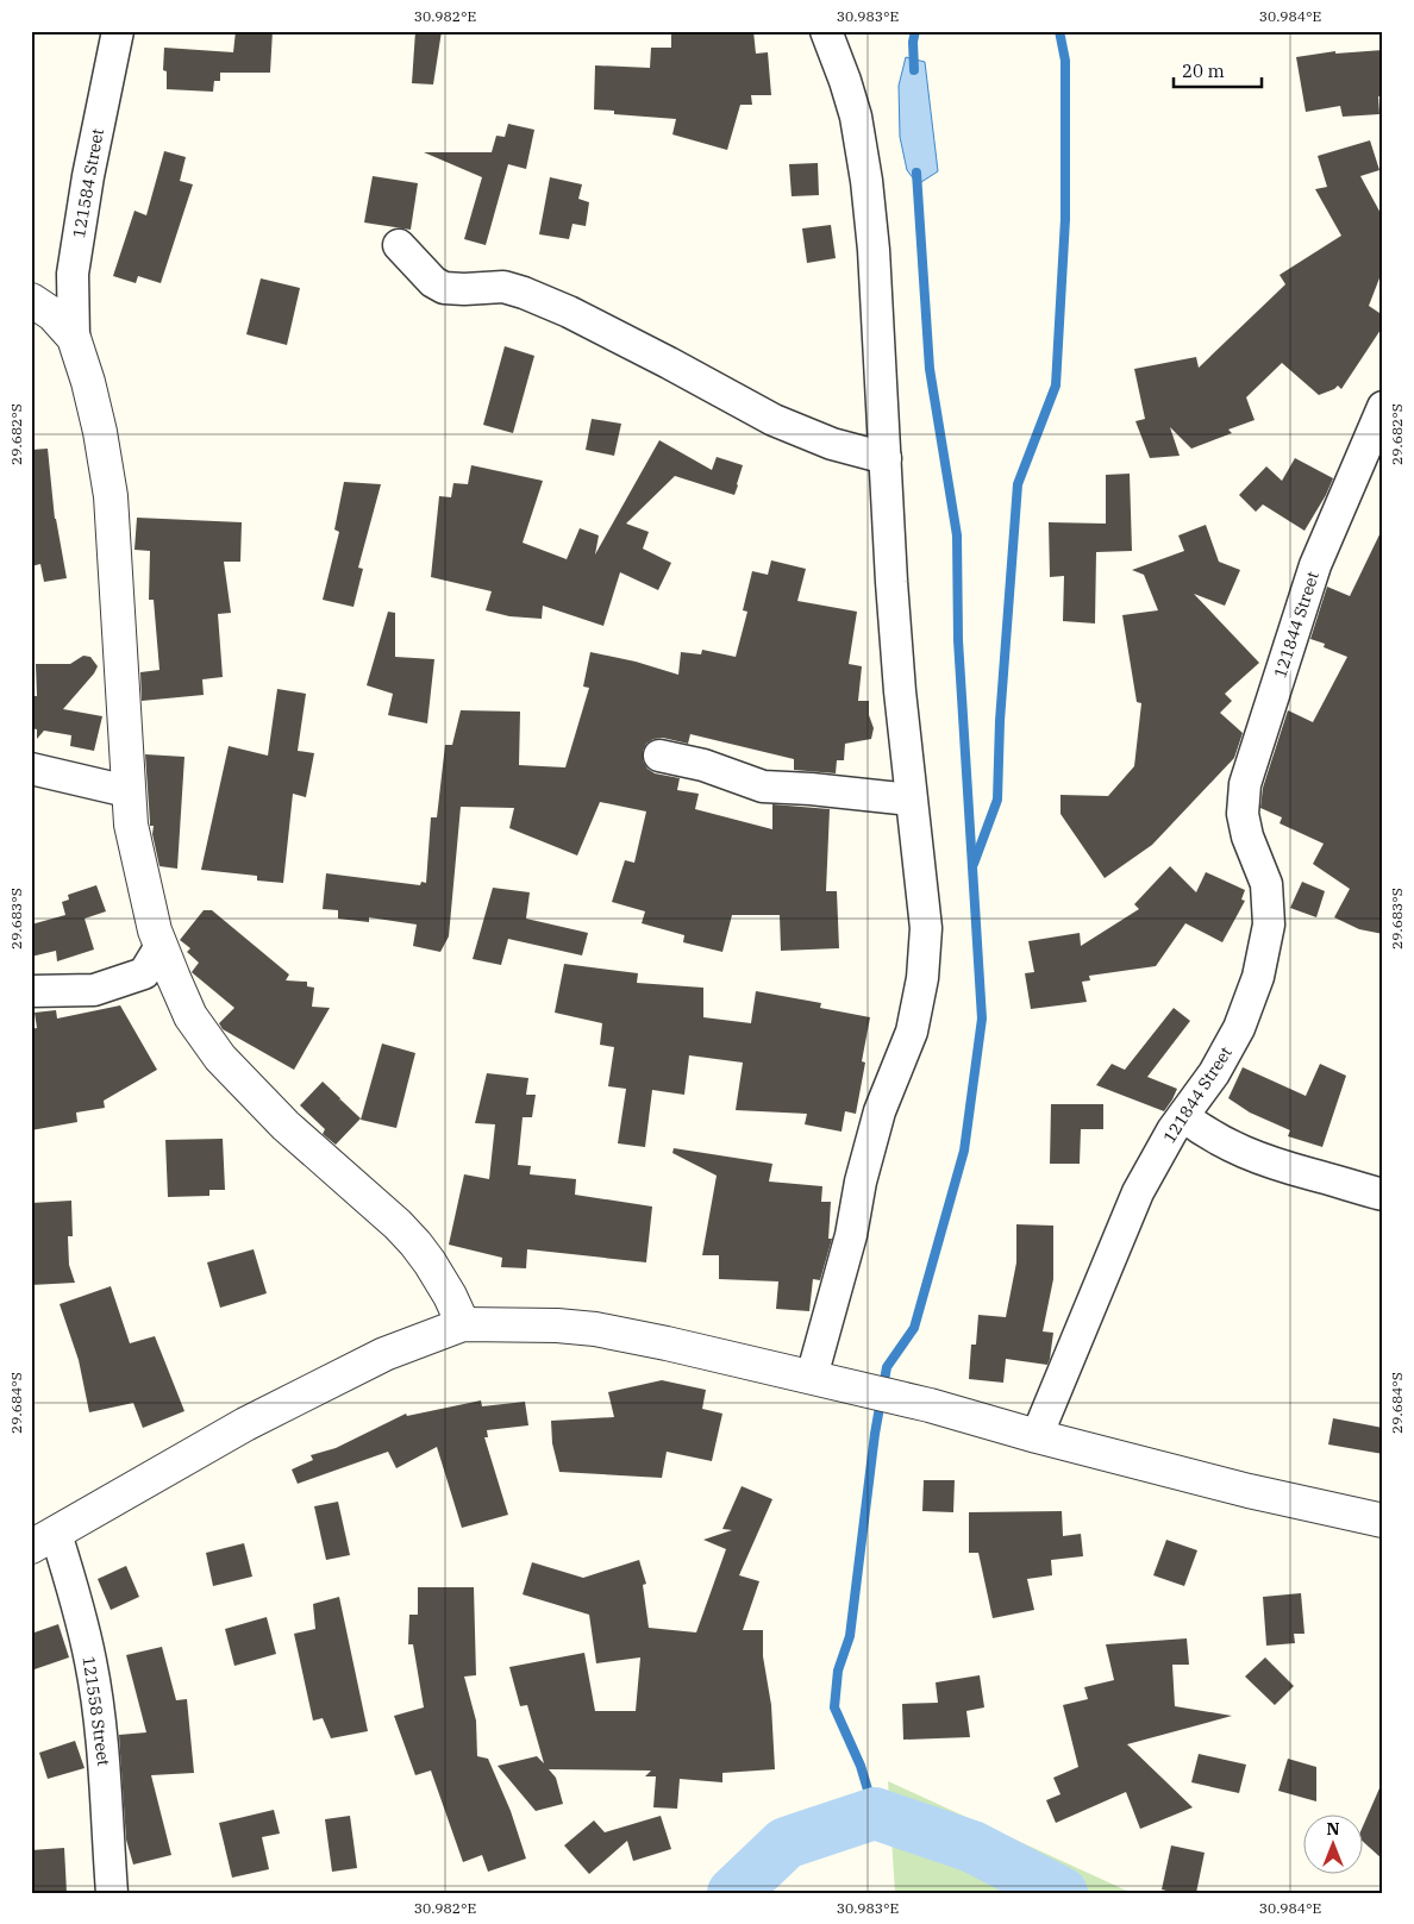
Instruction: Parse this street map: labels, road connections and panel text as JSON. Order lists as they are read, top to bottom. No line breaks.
{"streets":{"street":["121584 Street","121844 Street","121558 Street"]},"scale_bar":"20 m","north":"top","coordinates":["30.982°E","30.983°E","30.984°E","29.682°S","29.683°S","29.684°S"]}
